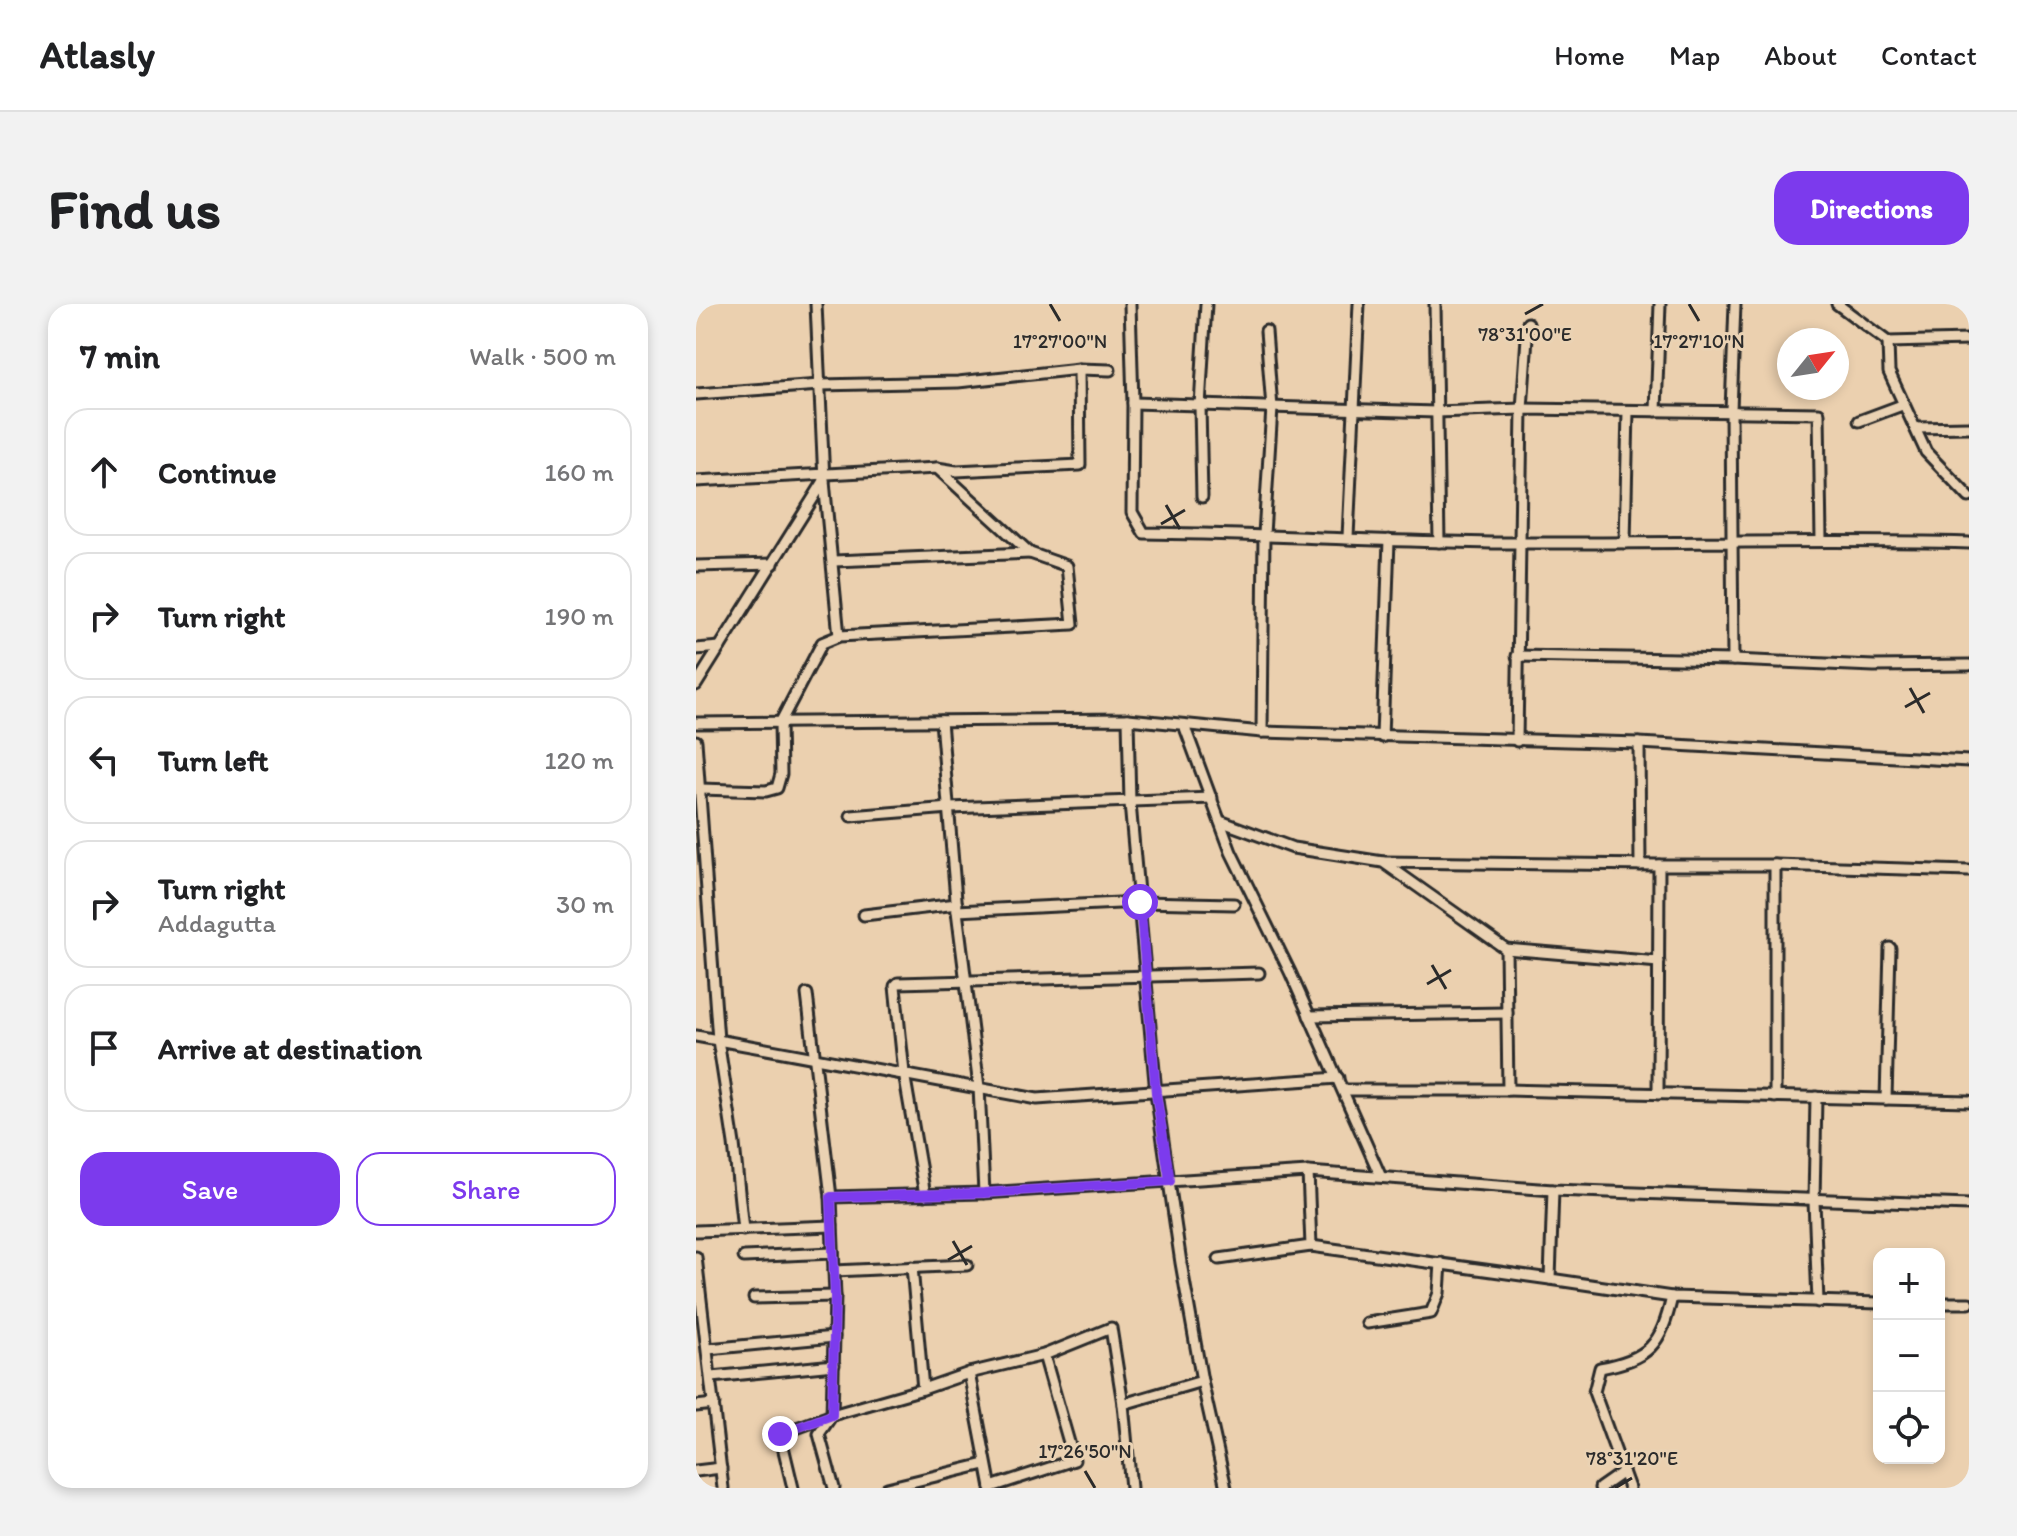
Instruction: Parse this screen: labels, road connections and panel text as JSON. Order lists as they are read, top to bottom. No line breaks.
{"north":"top right","page":{"header":"Atlasly","nav":["Home","Map","About","Contact"],"buttons":["Directions",["Save","Share"]],"title":"Find us","heading":["7 min","Walk · 500 m"],"list":[["Continue","160 m"],["Turn right","190 m"],["Turn left","120 m"],["Turn right","Addagutta","30 m"],"Arrive at destination"],"map_buttons":["+","−"]},"coordinates":["78°31'00\"E","17°27'00\"N","17°27'10\"N","17°26'50\"N","78°31'20\"E"]}
